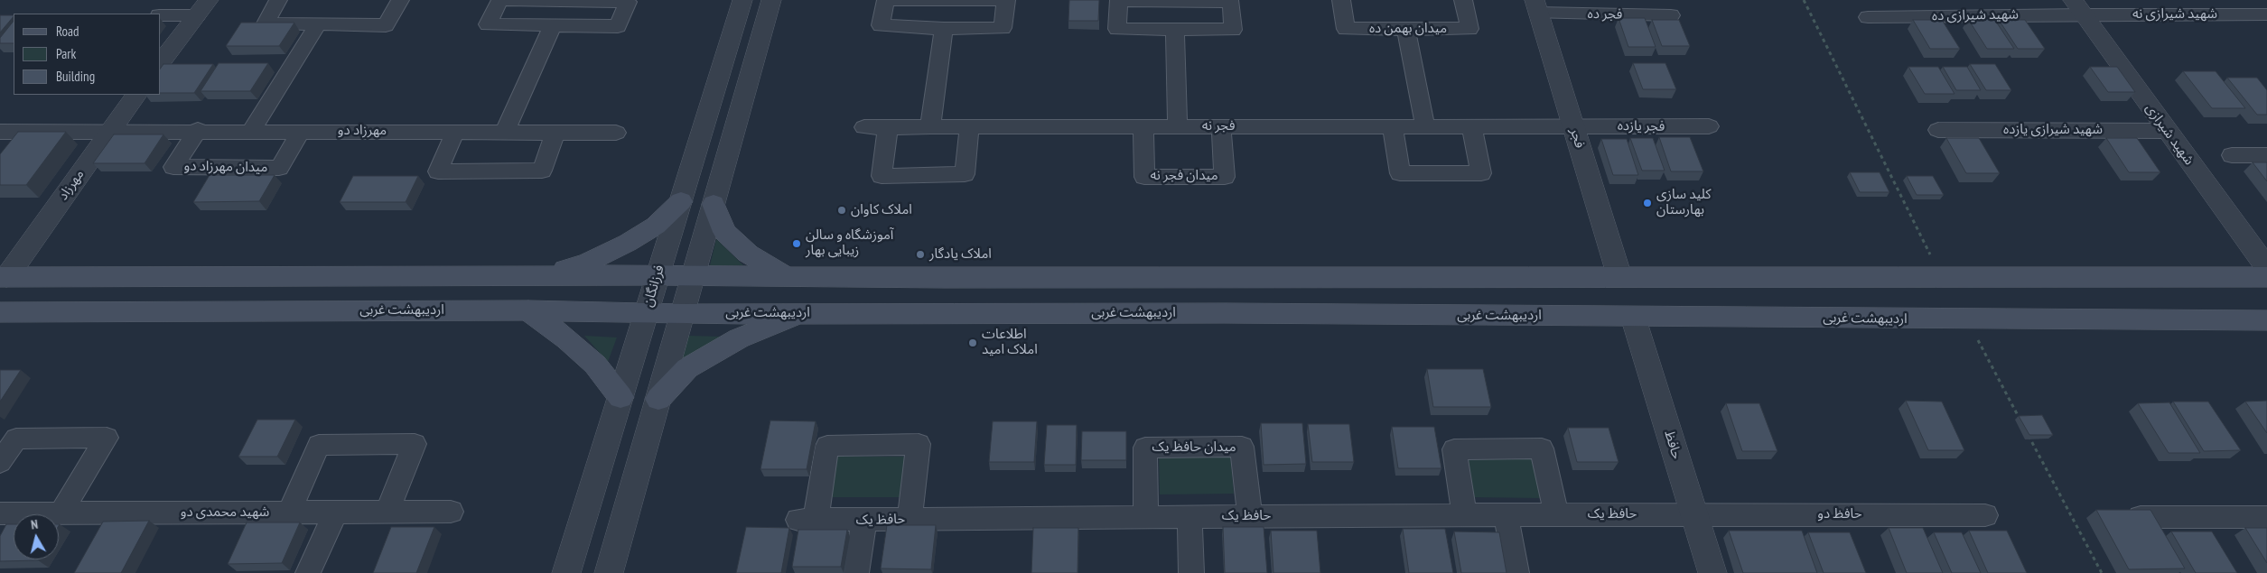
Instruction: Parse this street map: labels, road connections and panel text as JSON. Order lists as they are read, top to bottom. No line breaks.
{"streets":{"main road":["اردیبهشت غربی"],"street":["فجر ده","شهید شیرازی نه","شهید شیرازی ده","میدان بهمن ده","فجر نه","فجر یازده","شهید شیرازی یازده","مهرزاد دو","شهید شیرازی","فجر","میدان مهرزاد دو","میدان فجر نه","مهرزاد","فرزانگان","حافظ","میدان حافظ یک","شهید محمدی دو","حافظ یک","حافظ دو"]},"crossings":[["فجر ده","فجر"],["شهید شیرازی نه","شهید شیرازی ده"],["شهید شیرازی نه","شهید شیرازی"],["شهید شیرازی ده","شهید شیرازی"],["فجر نه","فجر یازده"],["فجر نه","فجر"],["فجر نه","میدان فجر نه"],["فجر یازده","فجر"],["شهید شیرازی یازده","شهید شیرازی"],["مهرزاد دو","میدان مهرزاد دو"],["مهرزاد دو","مهرزاد"],["فرزانگان","اردیبهشت غربی"],["اردیبهشت غربی","حافظ"],["حافظ","حافظ یک"],["حافظ","حافظ دو"],["میدان حافظ یک","حافظ یک"],["حافظ یک","حافظ دو"]],"places":["کلید سازی بهارستان","املاک کاوان","آموزشگاه و سالن زیبایی بهار","املاک یادگار","اطلاعات املاک امید"],"legend":["Road","Park","Building"],"north":"top"}
